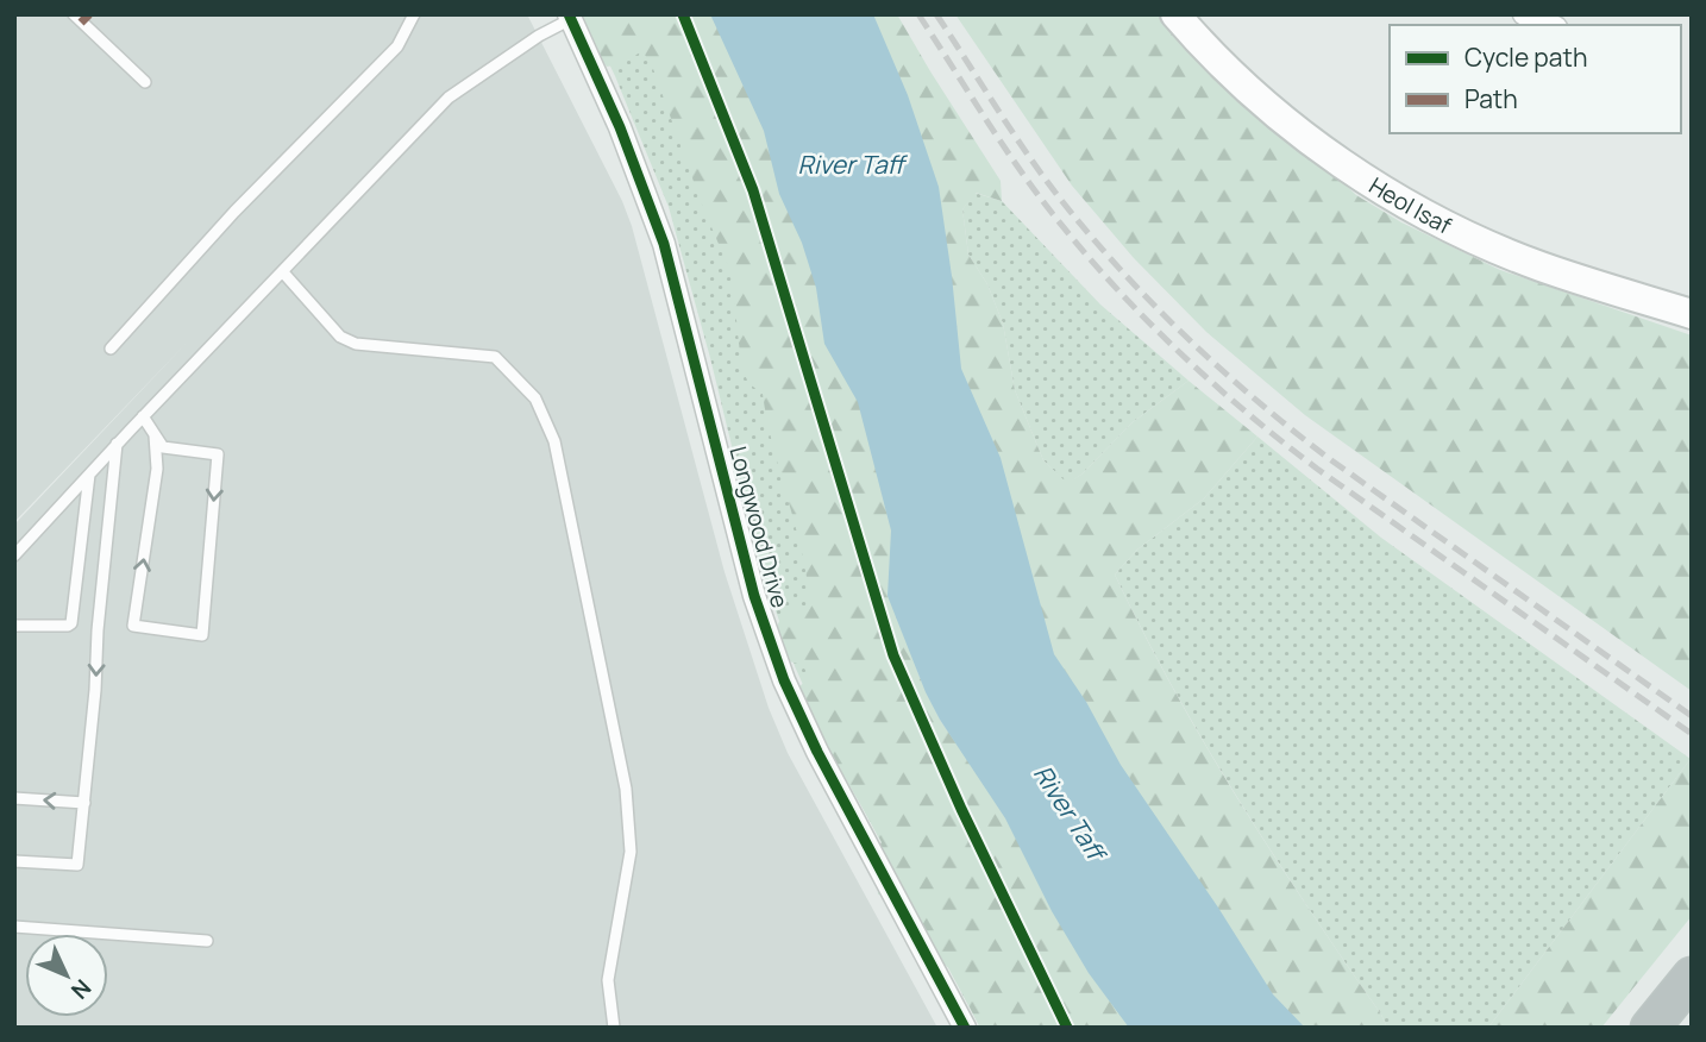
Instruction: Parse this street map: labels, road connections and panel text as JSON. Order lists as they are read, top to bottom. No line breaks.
{"streets":{"main road":["Heol Isaf"],"street":["Longwood Drive"]},"water":["River Taff"],"legend":["Cycle path","Path"],"north":"bottom right"}
